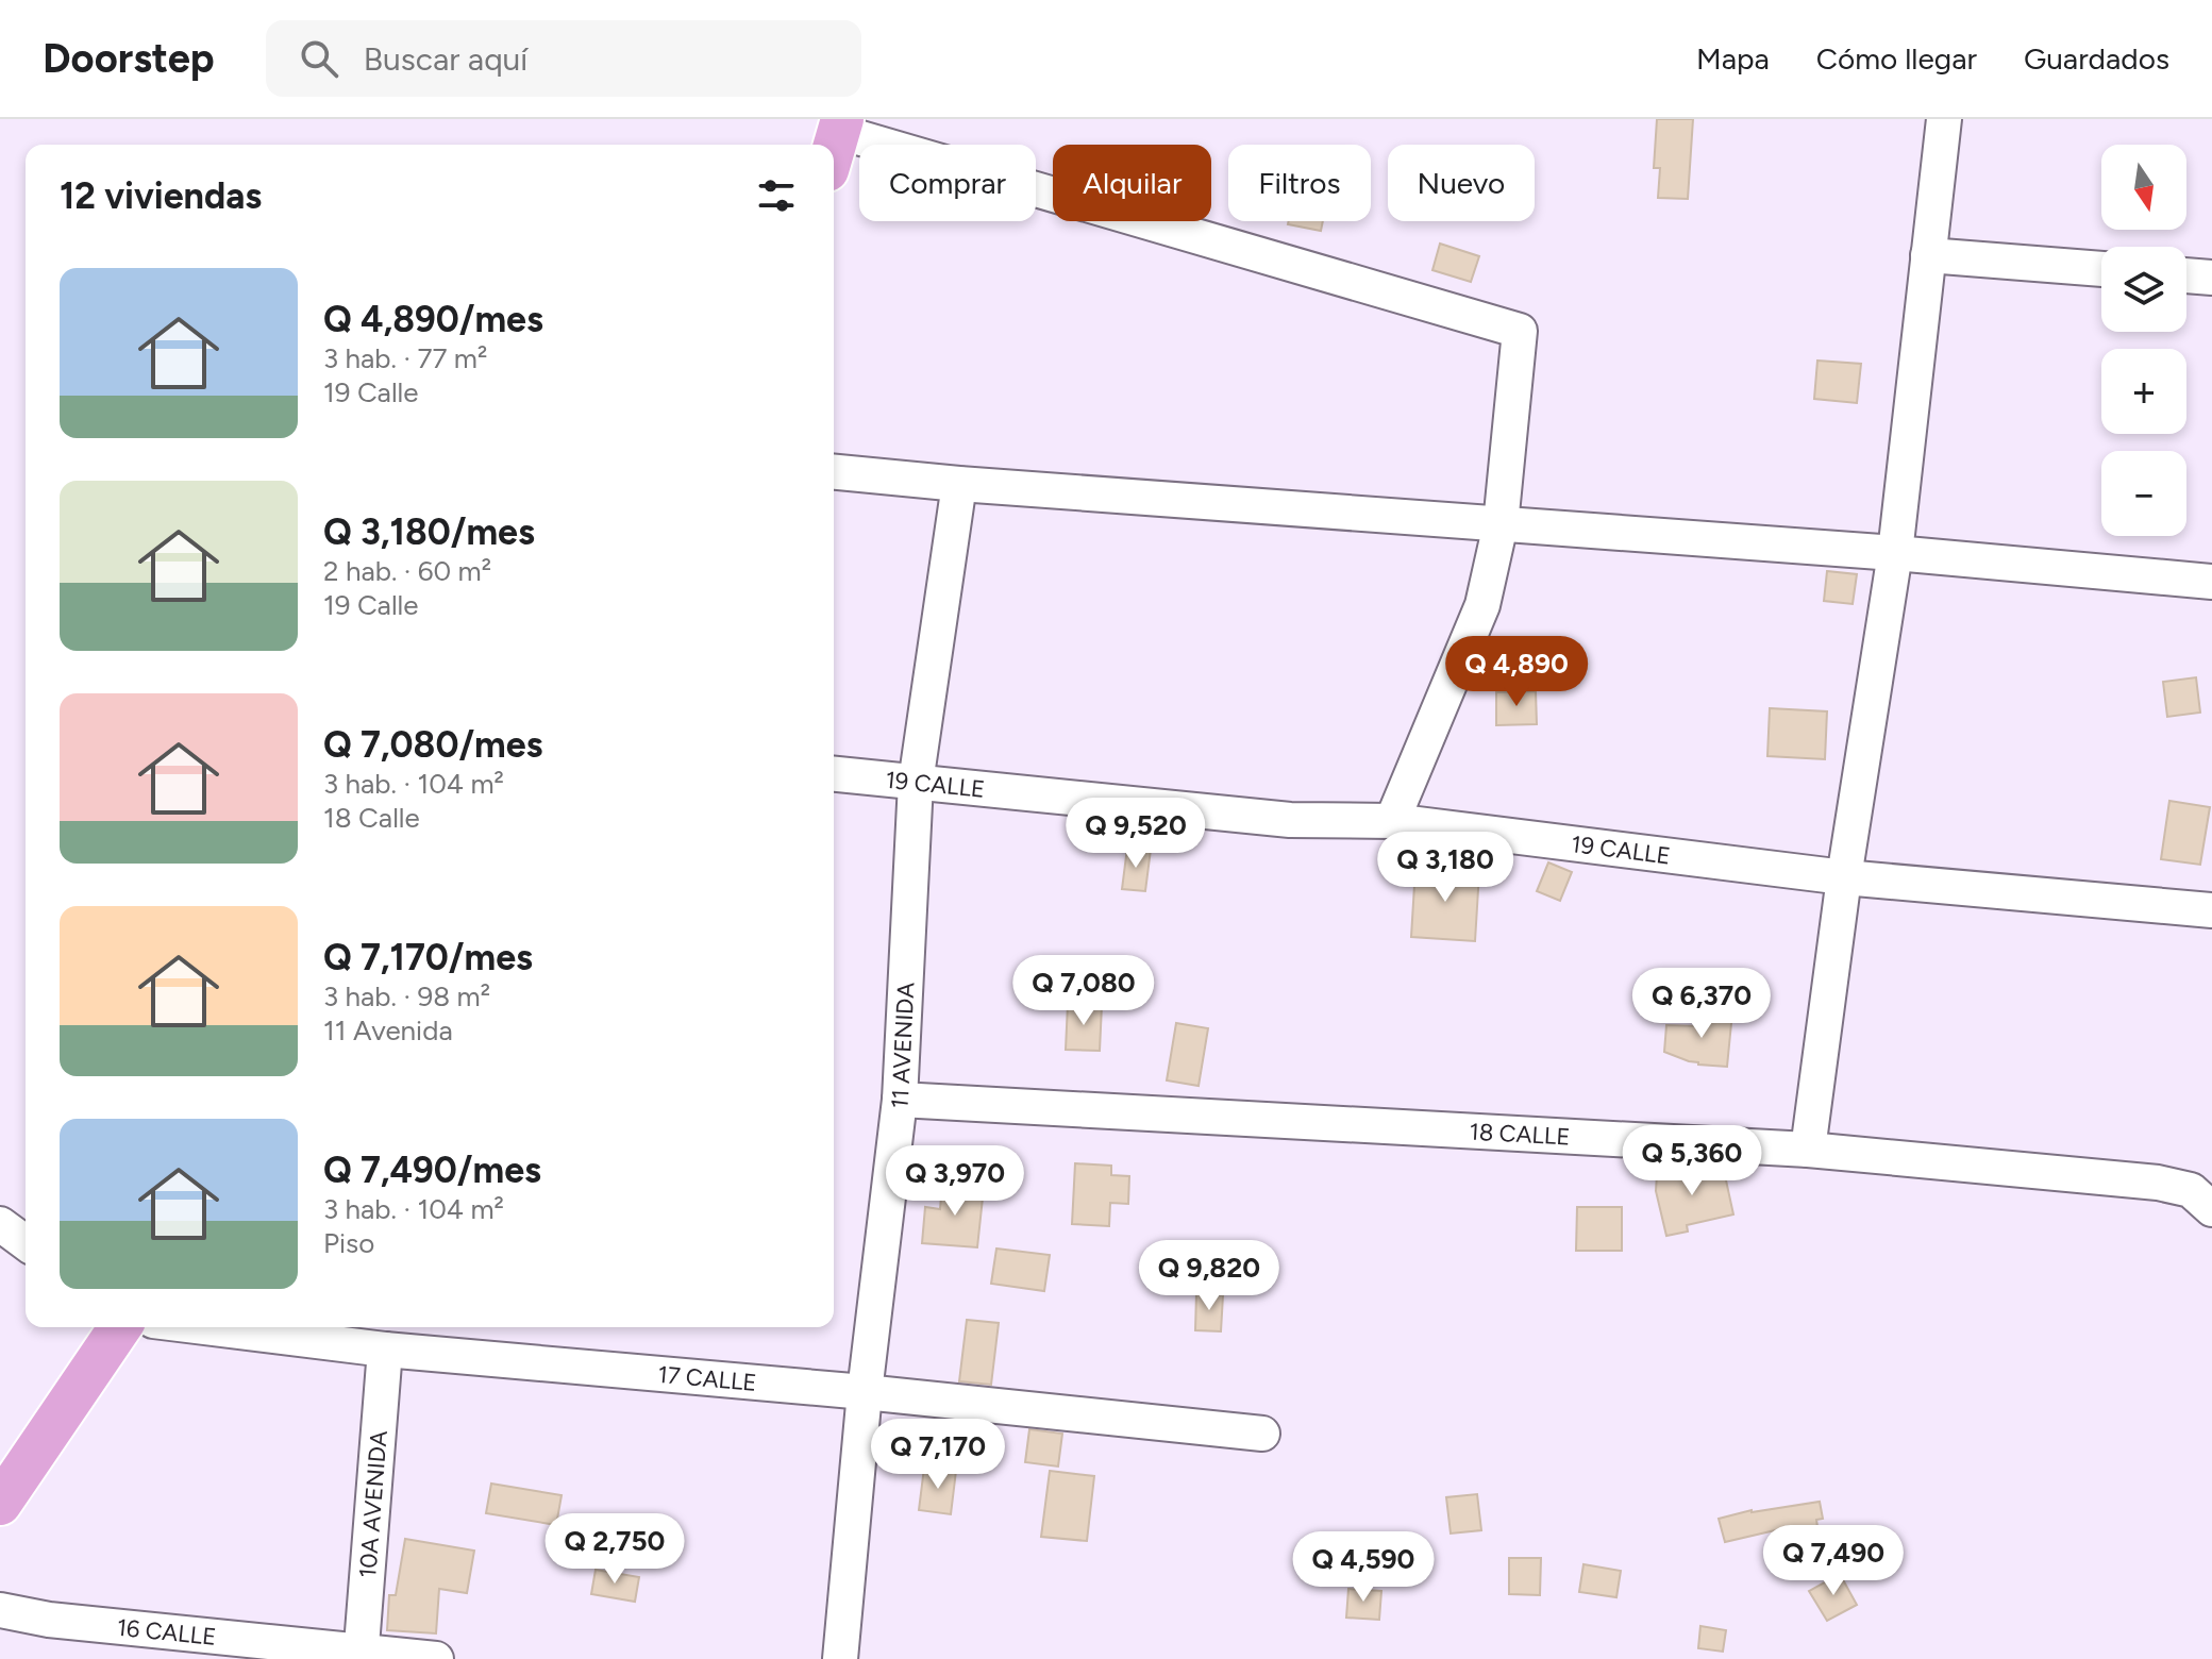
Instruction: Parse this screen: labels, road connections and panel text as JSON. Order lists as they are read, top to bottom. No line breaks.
{"streets":{"street":["19 CALLE","11 AVENIDA","18 CALLE","17 CALLE","10A AVENIDA","16 CALLE"]},"crossings":[["19 CALLE","11 AVENIDA"],["11 AVENIDA","18 CALLE"],["11 AVENIDA","17 CALLE"],["17 CALLE","10A AVENIDA"],["10A AVENIDA","16 CALLE"]],"north":"bottom","page":{"header":"Doorstep","search":"Buscar aquí","nav":["Mapa","Cómo llegar","Guardados"],"map_buttons":["+","−"],"chip":["Comprar","Alquilar","Filtros","Nuevo"],"heading":"12 viviendas","list":[{"name":"Q 4,890/mes","note":"3 hab. · 77 m² · 19 Calle"},{"name":"Q 3,180/mes","note":"2 hab. · 60 m² · 19 Calle"},{"name":"Q 7,080/mes","note":"3 hab. · 104 m² · 18 Calle"},{"name":"Q 7,170/mes","note":"3 hab. · 98 m² · 11 Avenida"},{"name":"Q 7,490/mes","note":"3 hab. · 104 m² · Piso"}],"price":["Q 4,890","Q 9,520","Q 3,180","Q 7,080","Q 6,370","Q 5,360","Q 3,970","Q 9,820","Q 7,170","Q 2,750","Q 7,490","Q 4,590"]}}
